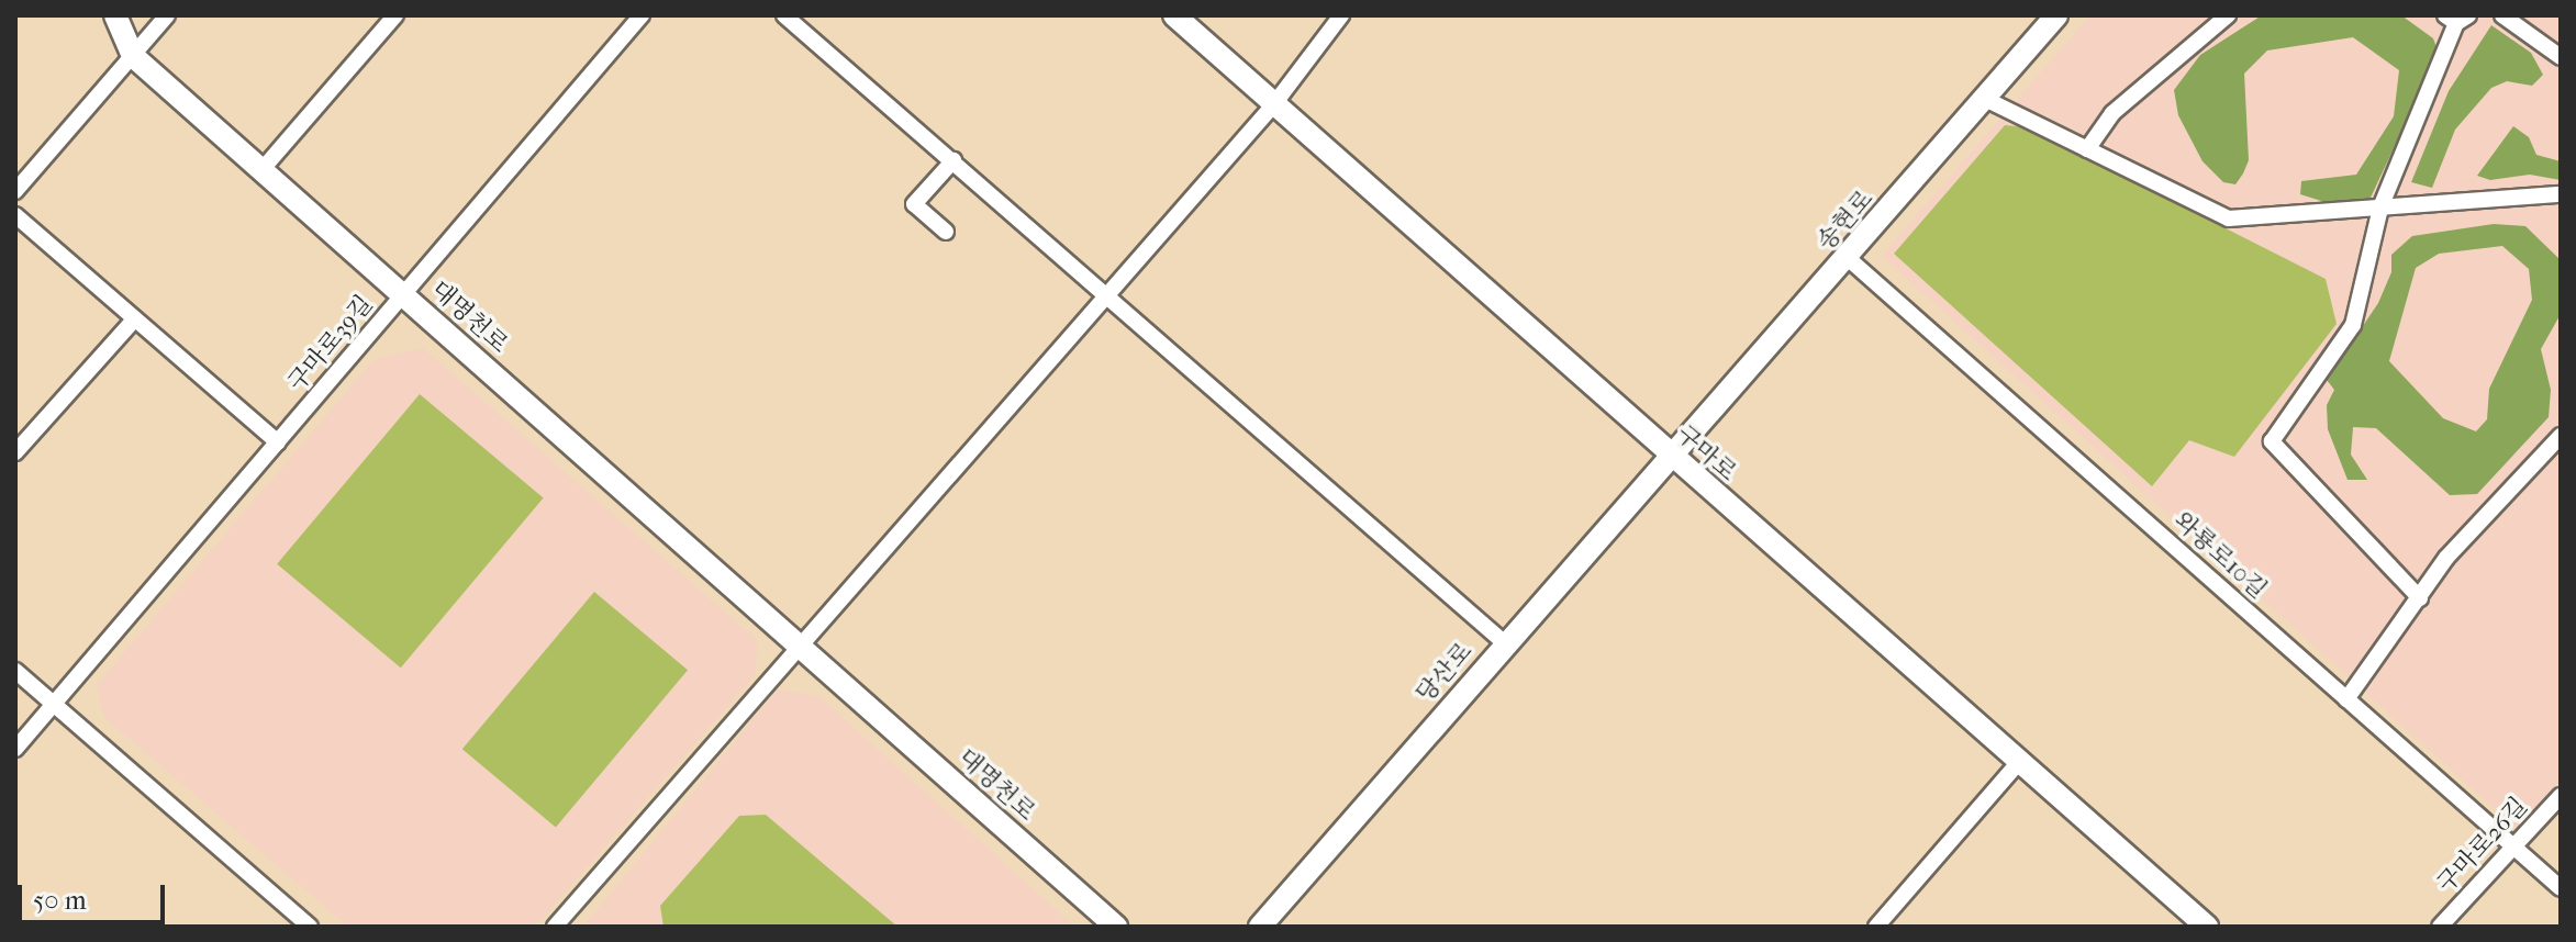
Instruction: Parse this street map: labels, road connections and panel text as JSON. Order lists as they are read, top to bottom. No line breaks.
{"streets":{"main road":["송현로","대명천로","구마로","당산로"],"street":["구마로39길","와룡로10길","구마로26길"]},"crossings":[["송현로","구마로"],["송현로","와룡로10길"],["송현로","당산로"],["대명천로","구마로39길"],["구마로","당산로"],["와룡로10길","구마로26길"]],"scale_bar":"50 m"}
